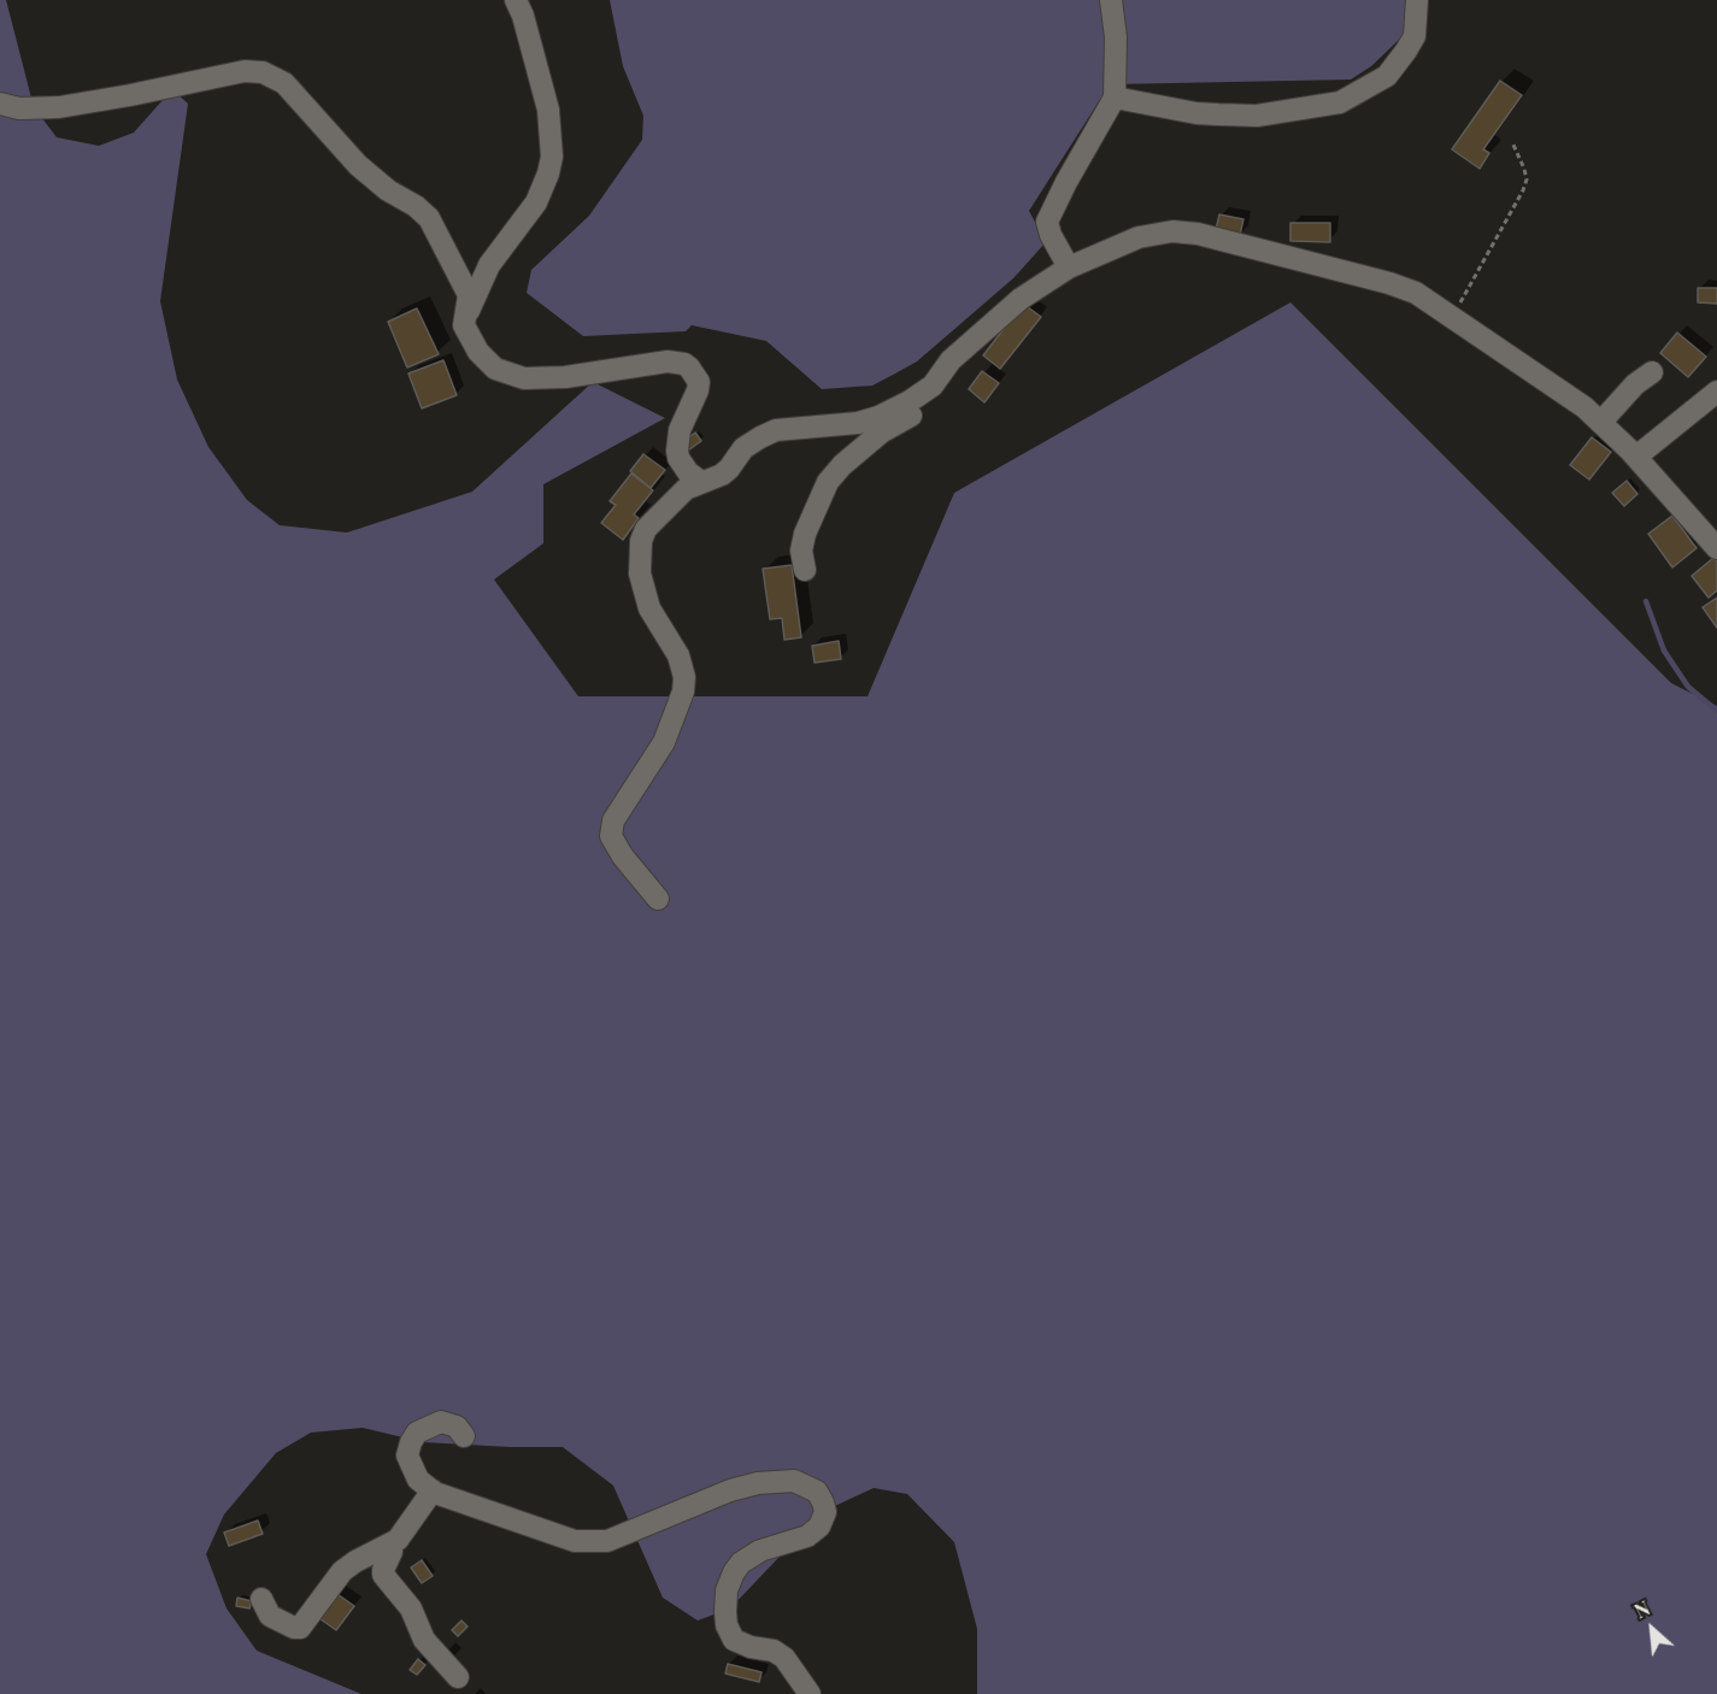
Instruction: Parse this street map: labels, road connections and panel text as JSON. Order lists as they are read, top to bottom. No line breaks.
{"north":"top left"}
